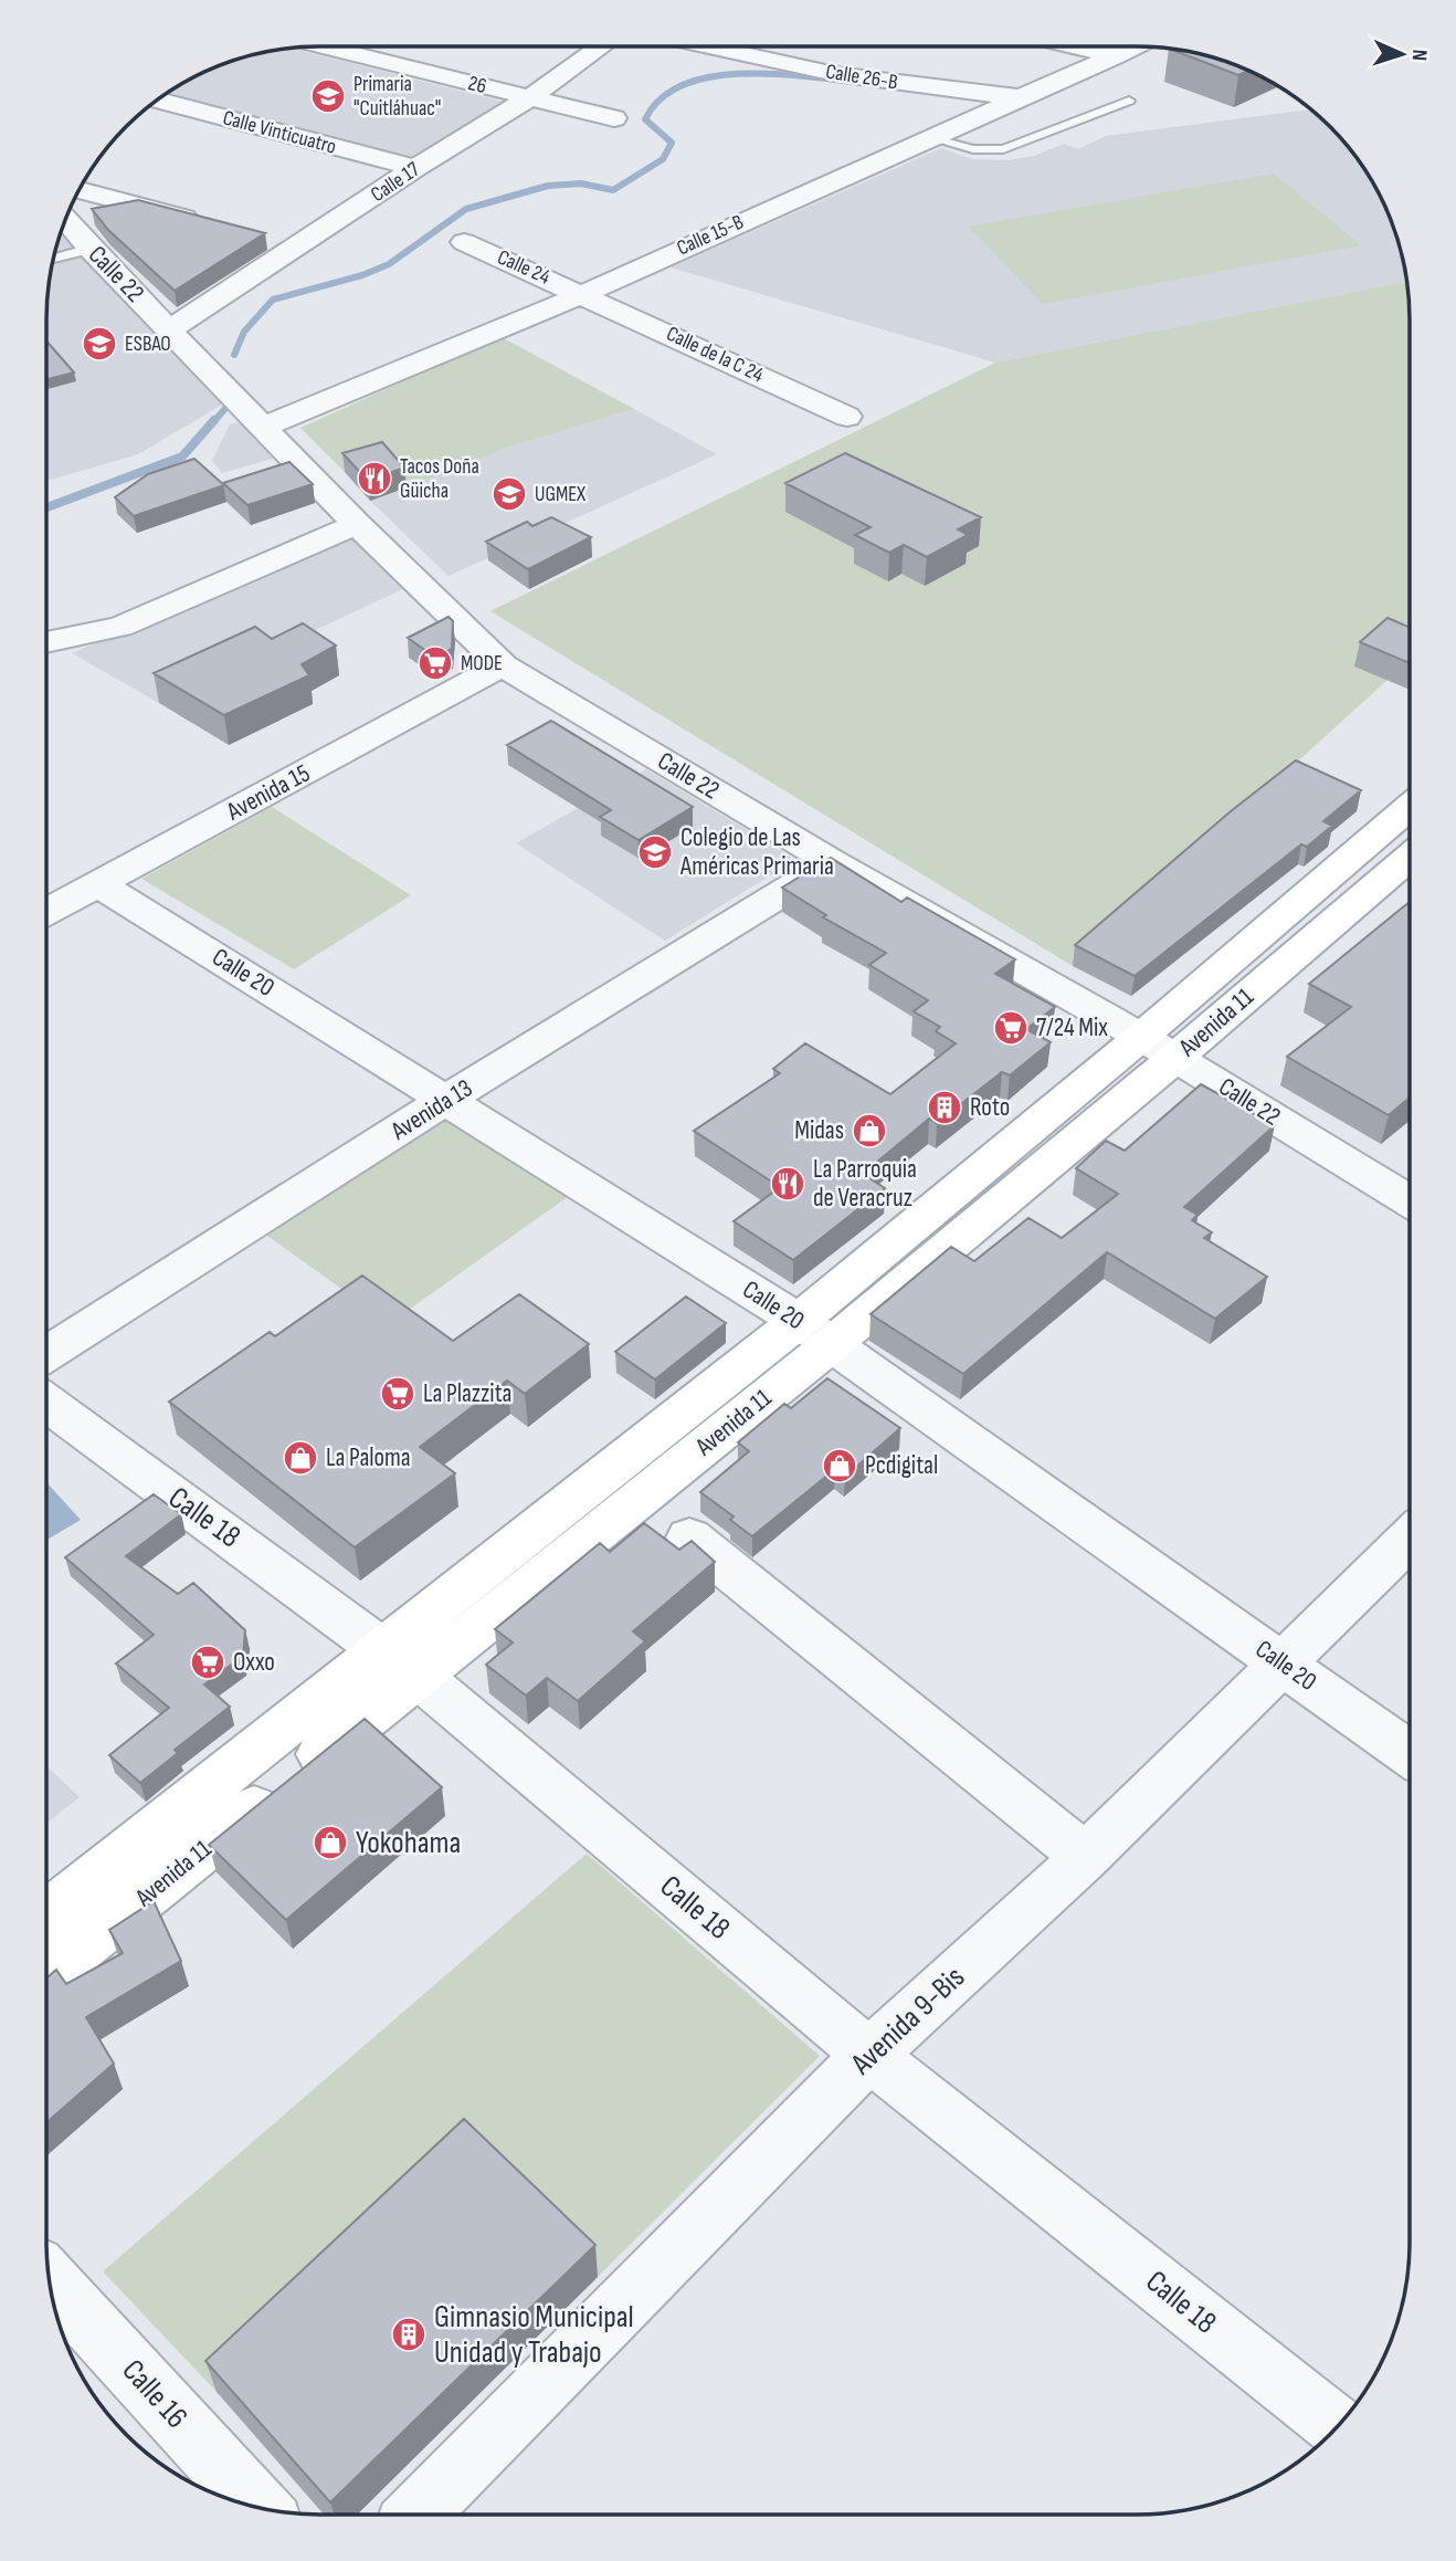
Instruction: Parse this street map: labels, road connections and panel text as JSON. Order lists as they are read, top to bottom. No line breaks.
{"streets":{"main road":["Avenida 11"],"street":["Calle 26-B","26","Calle Vinticuatro","Calle 17","Calle 15-B","Calle 24","Calle 22","Calle de la C 24","Avenida 15","Calle 20","Avenida 13","Calle 18","Avenida 9-Bis","Calle 16"]},"crossings":[["Calle 26-B","Calle 15-B"],["26","Calle 17"],["Calle Vinticuatro","Calle 17"],["Calle 17","Calle 22"],["Calle 15-B","Calle 24"],["Calle 15-B","Calle 22"],["Calle 15-B","Calle de la C 24"],["Calle 24","Calle de la C 24"],["Calle 22","Avenida 15"],["Calle 22","Avenida 11"],["Calle 22","Avenida 13"],["Avenida 15","Calle 20"],["Calle 20","Avenida 11"],["Calle 20","Avenida 13"],["Calle 20","Avenida 9-Bis"],["Avenida 11","Calle 18"],["Calle 18","Avenida 9-Bis"]],"places":{"school or university":["Primaria \"Cuitláhuac\"","ESBAO","UGMEX","Colegio de Las Américas Primaria"],"restaurant":["Tacos Doña Güicha","La Parroquia de Veracruz"],"supermarket":["MODE","7/24 Mix","La Plazzita","Oxxo"],"building":["Roto","Gimnasio Municipal Unidad y Trabajo"],"shop":["Midas","La Paloma","Pcdigital","Yokohama"]},"north":"right"}
